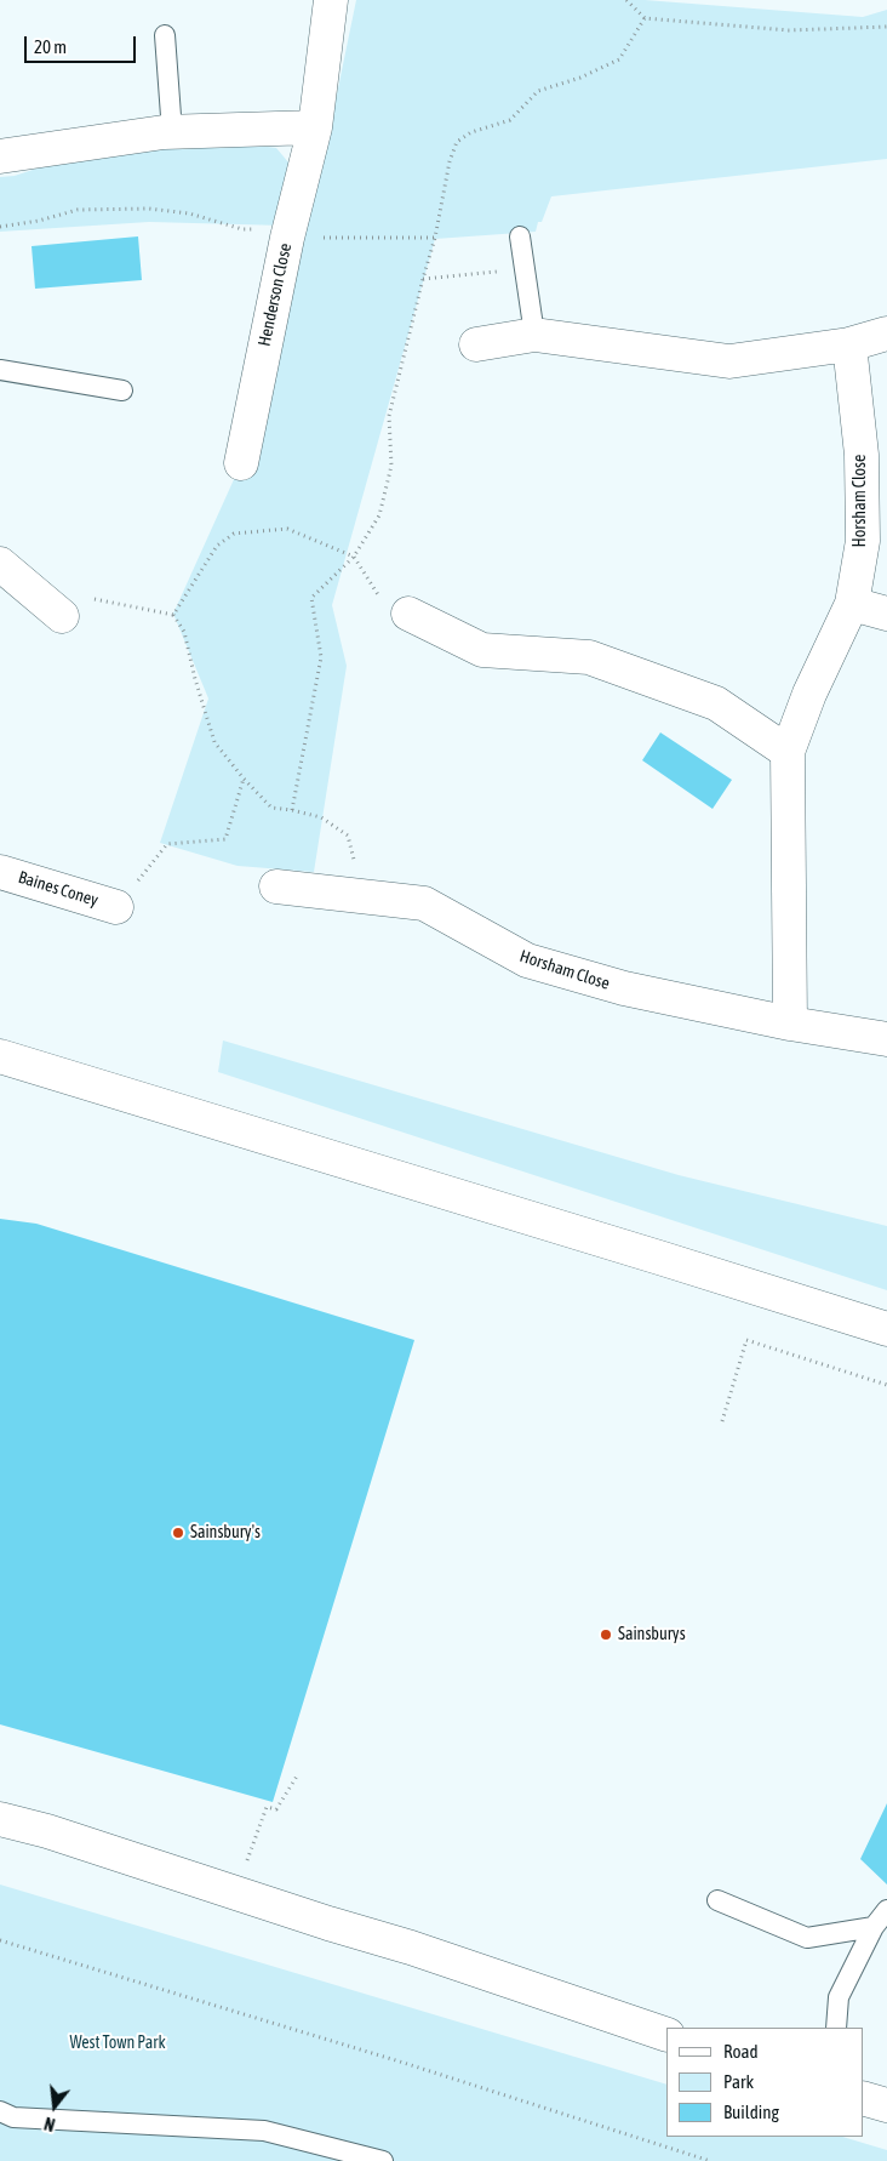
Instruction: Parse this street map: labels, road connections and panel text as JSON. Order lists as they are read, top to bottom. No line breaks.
{"streets":{"street":["Henderson Close","Horsham Close","Baines Coney"]},"parks":["West Town Park"],"places":["Sainsbury's","Sainsburys"],"legend":["Road","Park","Building"],"scale_bar":"20 m","north":"bottom"}
